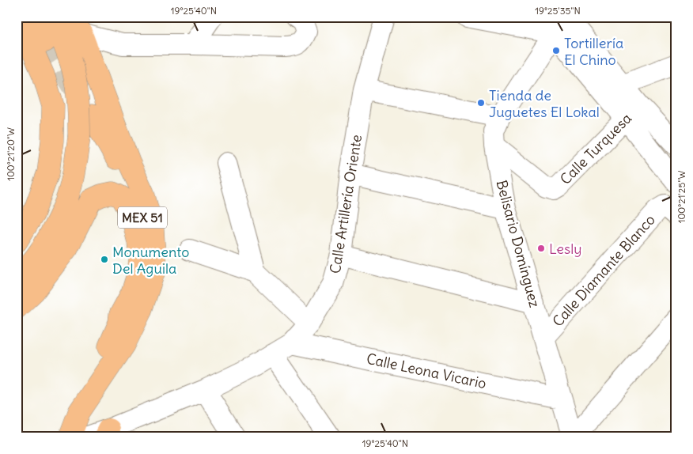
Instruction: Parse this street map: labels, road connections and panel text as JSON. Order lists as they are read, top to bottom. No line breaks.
{"streets":{"main road":["MEX 51"],"street":["Calle Turquesa","Calle Artillería Oriente","Belisario Domínguez","Calle Diamante Blanco","Calle Leona Vicario"]},"crossings":[["Calle Turquesa","Belisario Domínguez"],["Calle Artillería Oriente","Calle Leona Vicario"],["Belisario Domínguez","Calle Diamante Blanco"],["Belisario Domínguez","Calle Leona Vicario"]],"places":["Tortillería El Chino","Tienda de Juguetes El Lokal","Lesly","Monumento Del Aguila"],"coordinates":["19°25'40\"N","19°25'35\"N","100°21'20\"W","100°21'25\"W"]}
